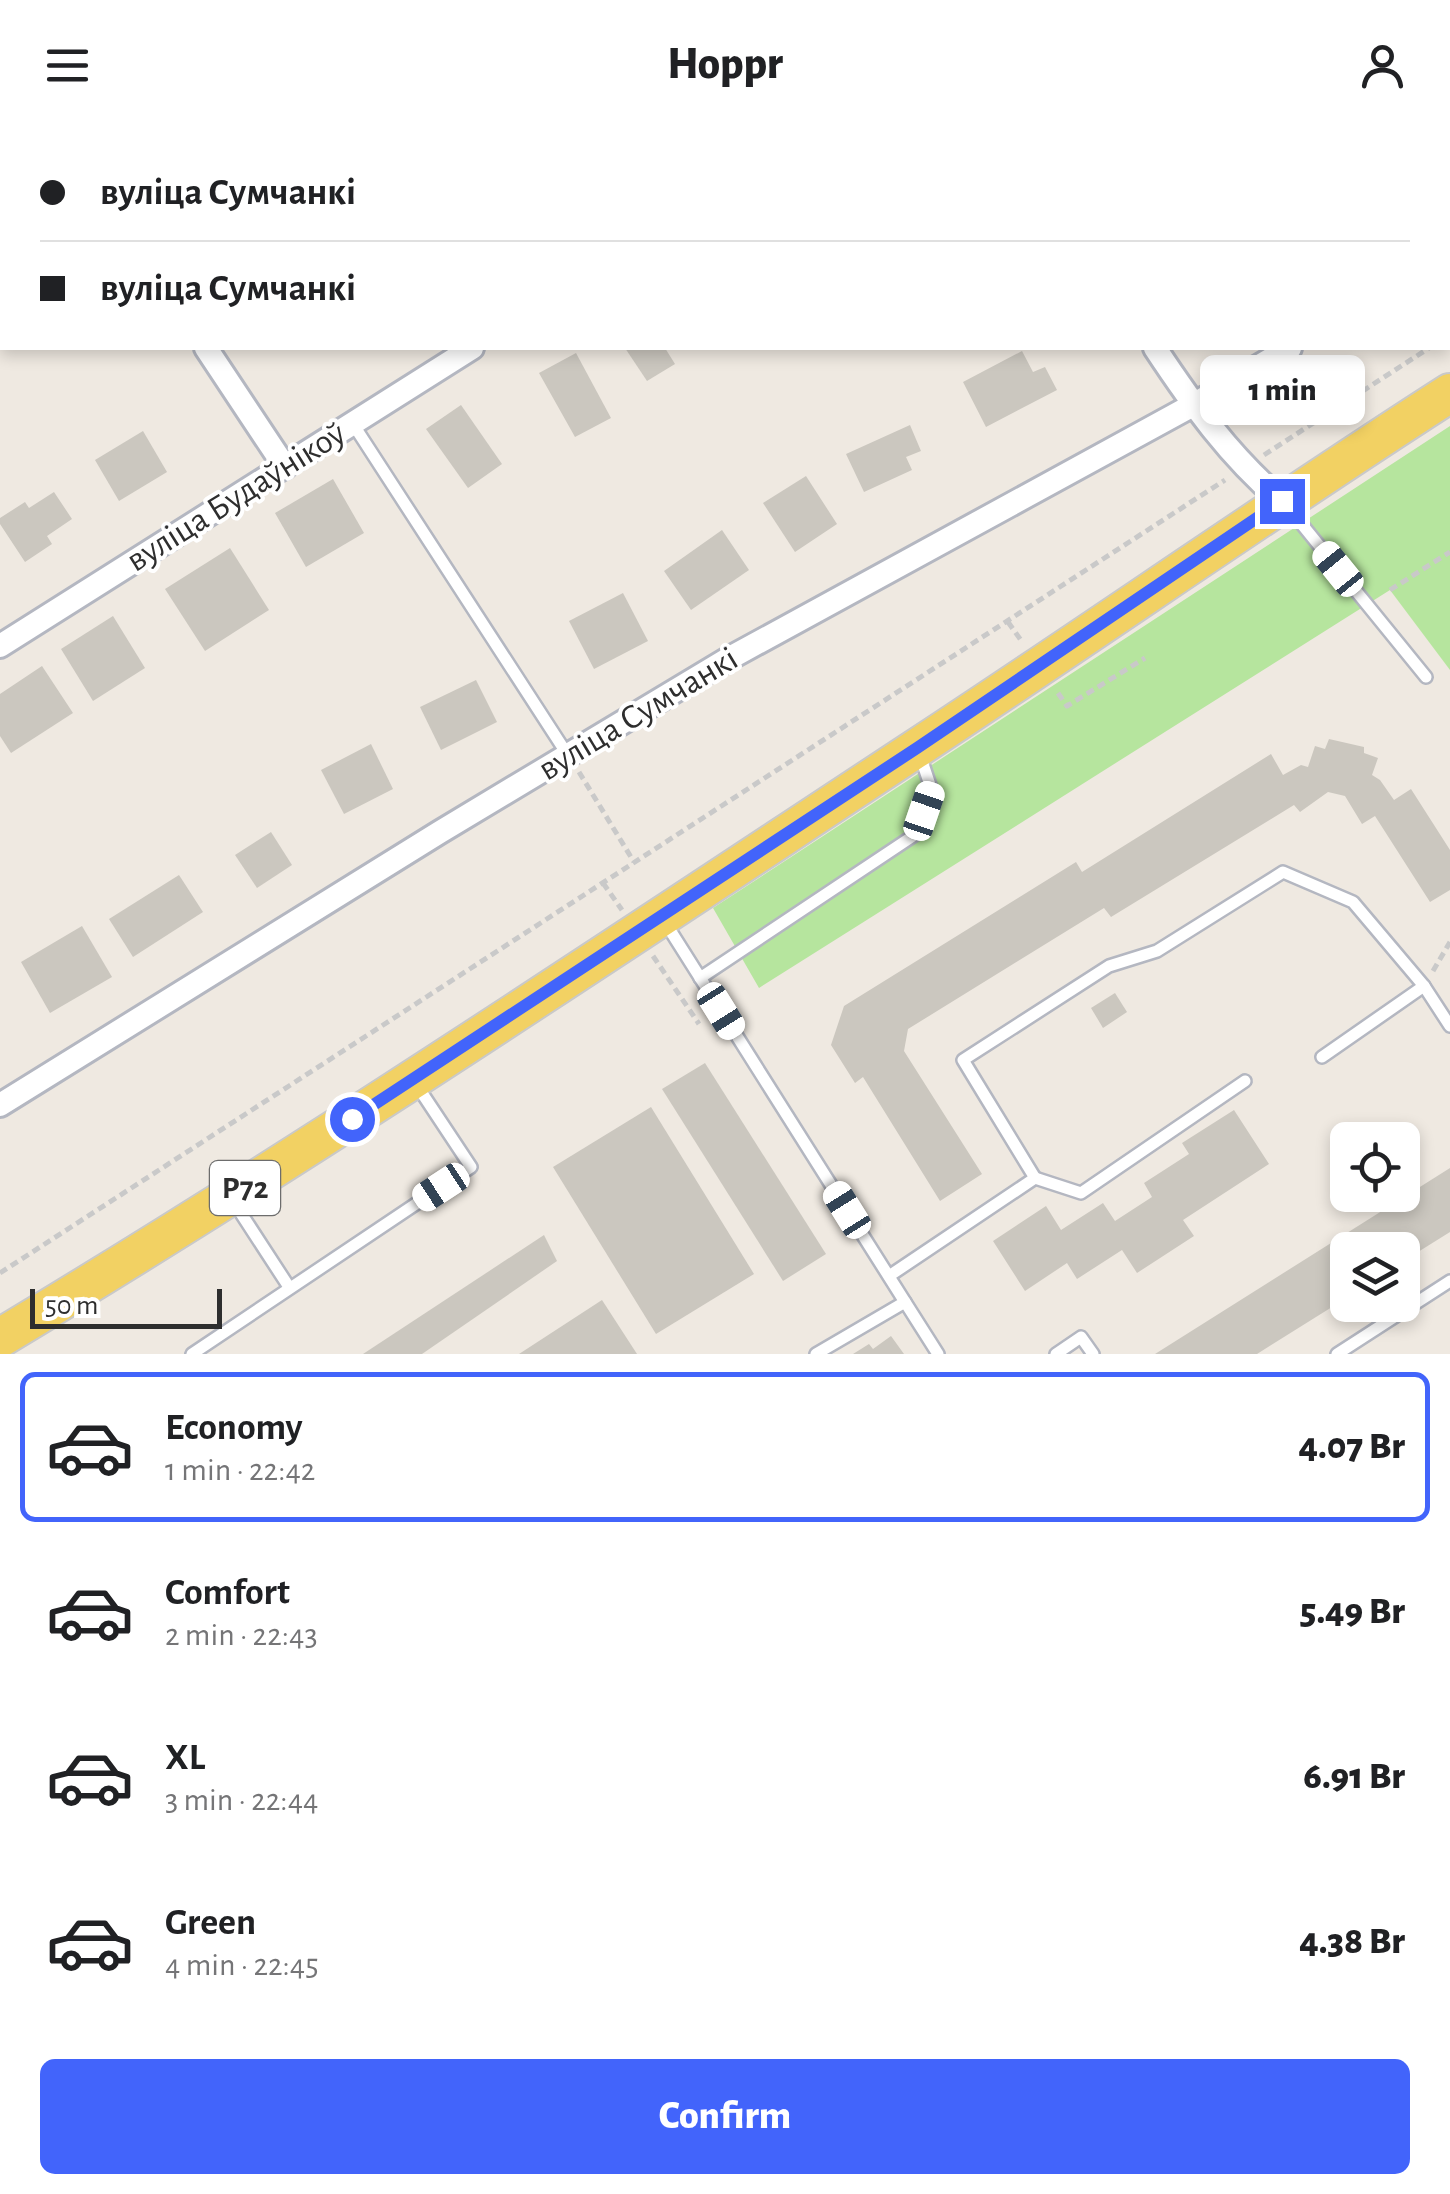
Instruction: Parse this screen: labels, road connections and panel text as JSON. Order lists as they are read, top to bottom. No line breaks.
{"streets":{"main road":["Р72"],"street":["вуліца Будаўнікоў","вуліца Сумчанкі"]},"scale_bar":"50 m","page":{"header":"Hoppr","banner":["вуліца Сумчанкі","вуліца Сумчанкі"],"bubble":"1 min","scale":"50 m","list":[{"name":"Economy","note":"1 min · 22:42","value":"4.07 Br"},{"name":"Comfort","note":"2 min · 22:43","value":"5.49 Br"},{"name":"XL","note":"3 min · 22:44","value":"6.91 Br"},{"name":"Green","note":"4 min · 22:45","value":"4.38 Br"}],"buttons":"Confirm"}}
